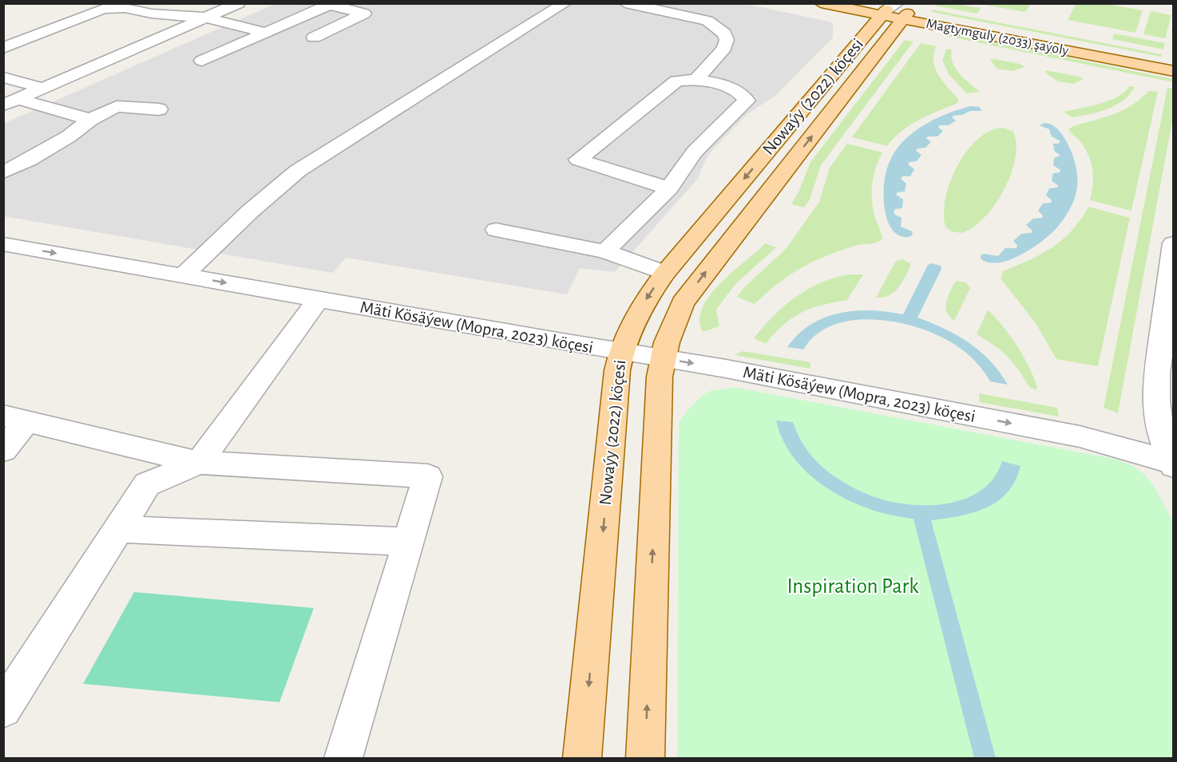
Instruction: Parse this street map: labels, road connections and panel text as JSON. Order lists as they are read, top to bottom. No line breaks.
{"streets":{"main road":["Magtymguly (2033) şaýoly","Nowaýy (2022) köçesi"],"street":["Mäti Kösäýew (Mopra, 2023) köçesi"]},"crossings":[["Magtymguly (2033) şaýoly","Nowaýy (2022) köçesi"],["Nowaýy (2022) köçesi","Mäti Kösäýew (Mopra, 2023) köçesi"]],"parks":["Inspiration Park"]}
